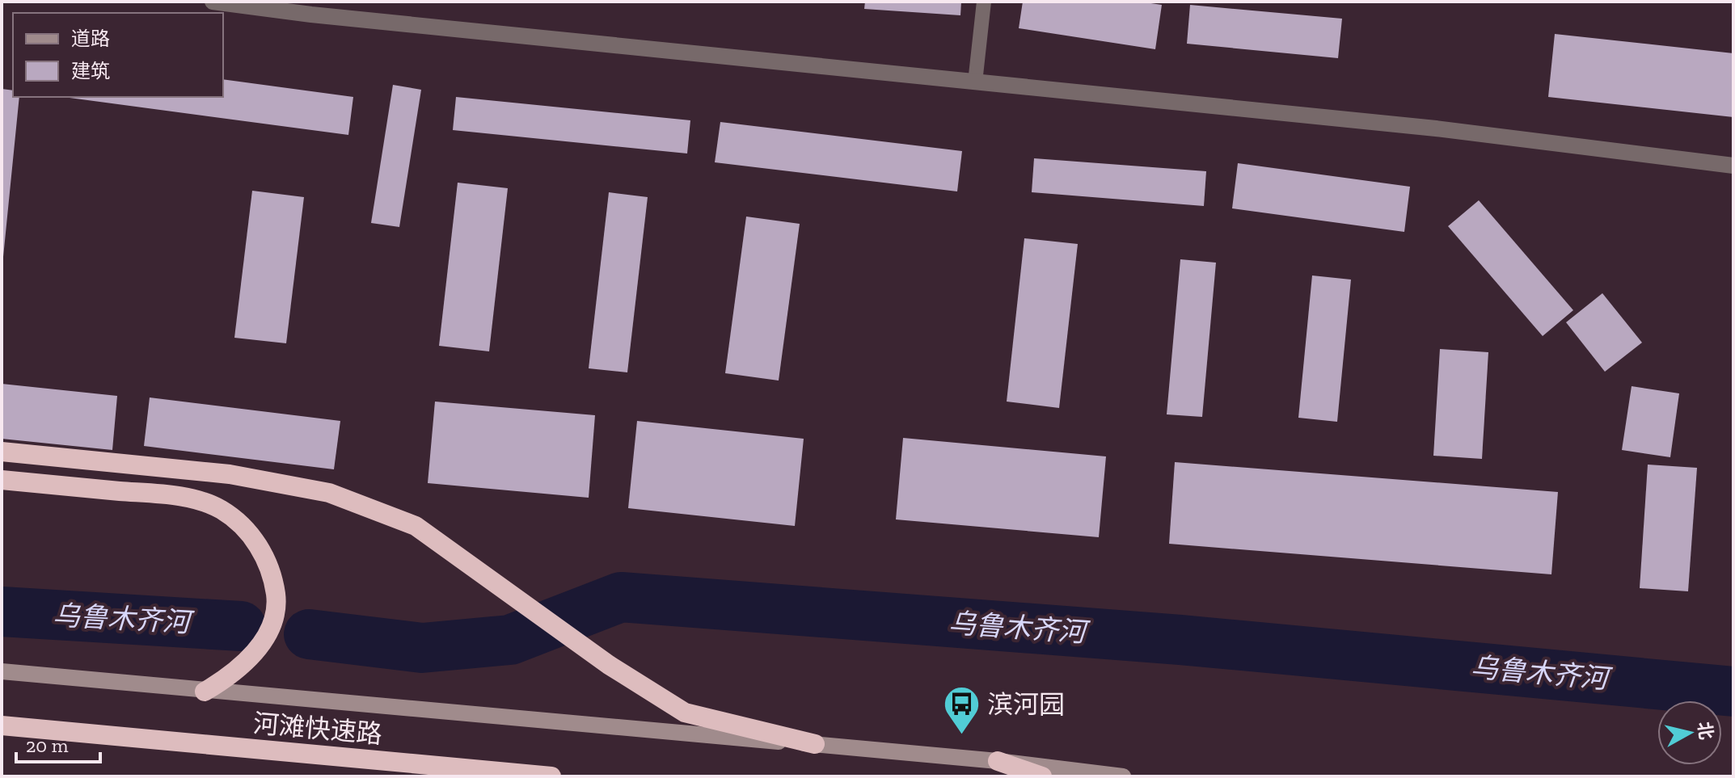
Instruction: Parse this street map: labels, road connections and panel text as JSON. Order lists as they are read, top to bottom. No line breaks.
{"streets":{"highway":["河滩快速路"]},"water":["乌鲁木齐河"],"places":{"bus stop":["滨河园"]},"legend":["道路","建筑"],"scale_bar":"20 m","north":"right"}
